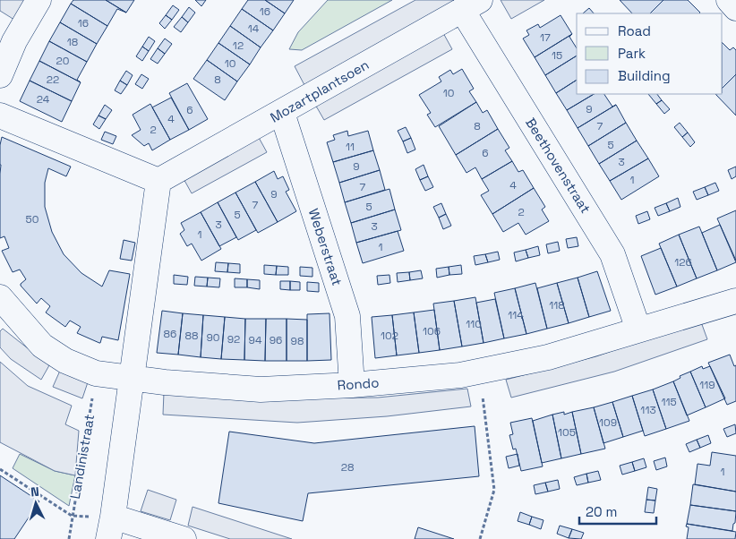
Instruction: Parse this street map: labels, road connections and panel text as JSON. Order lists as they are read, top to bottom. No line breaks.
{"streets":{"street":["Mozartplantsoen","Beethovenstraat","Weberstraat","Rondo"],"path":["Landinistraat"]},"crossings":[["Mozartplantsoen","Beethovenstraat"],["Mozartplantsoen","Weberstraat"],["Beethovenstraat","Rondo"],["Weberstraat","Rondo"],["Rondo","Landinistraat"]],"house_numbers":["16","16","14","17","18","12","15","20","10","22","8","10","24","9","6","4","8","7","2","5","11","6","3","9","1","4","7","9","7","5","2","5","50","3","3","1","1","126","118","114","110","106","86","88","102","90","92","94","96","98","119","115","113","109","105","28","1"],"legend":["Road","Park","Building"],"scale_bar":"20 m","north":"top"}
